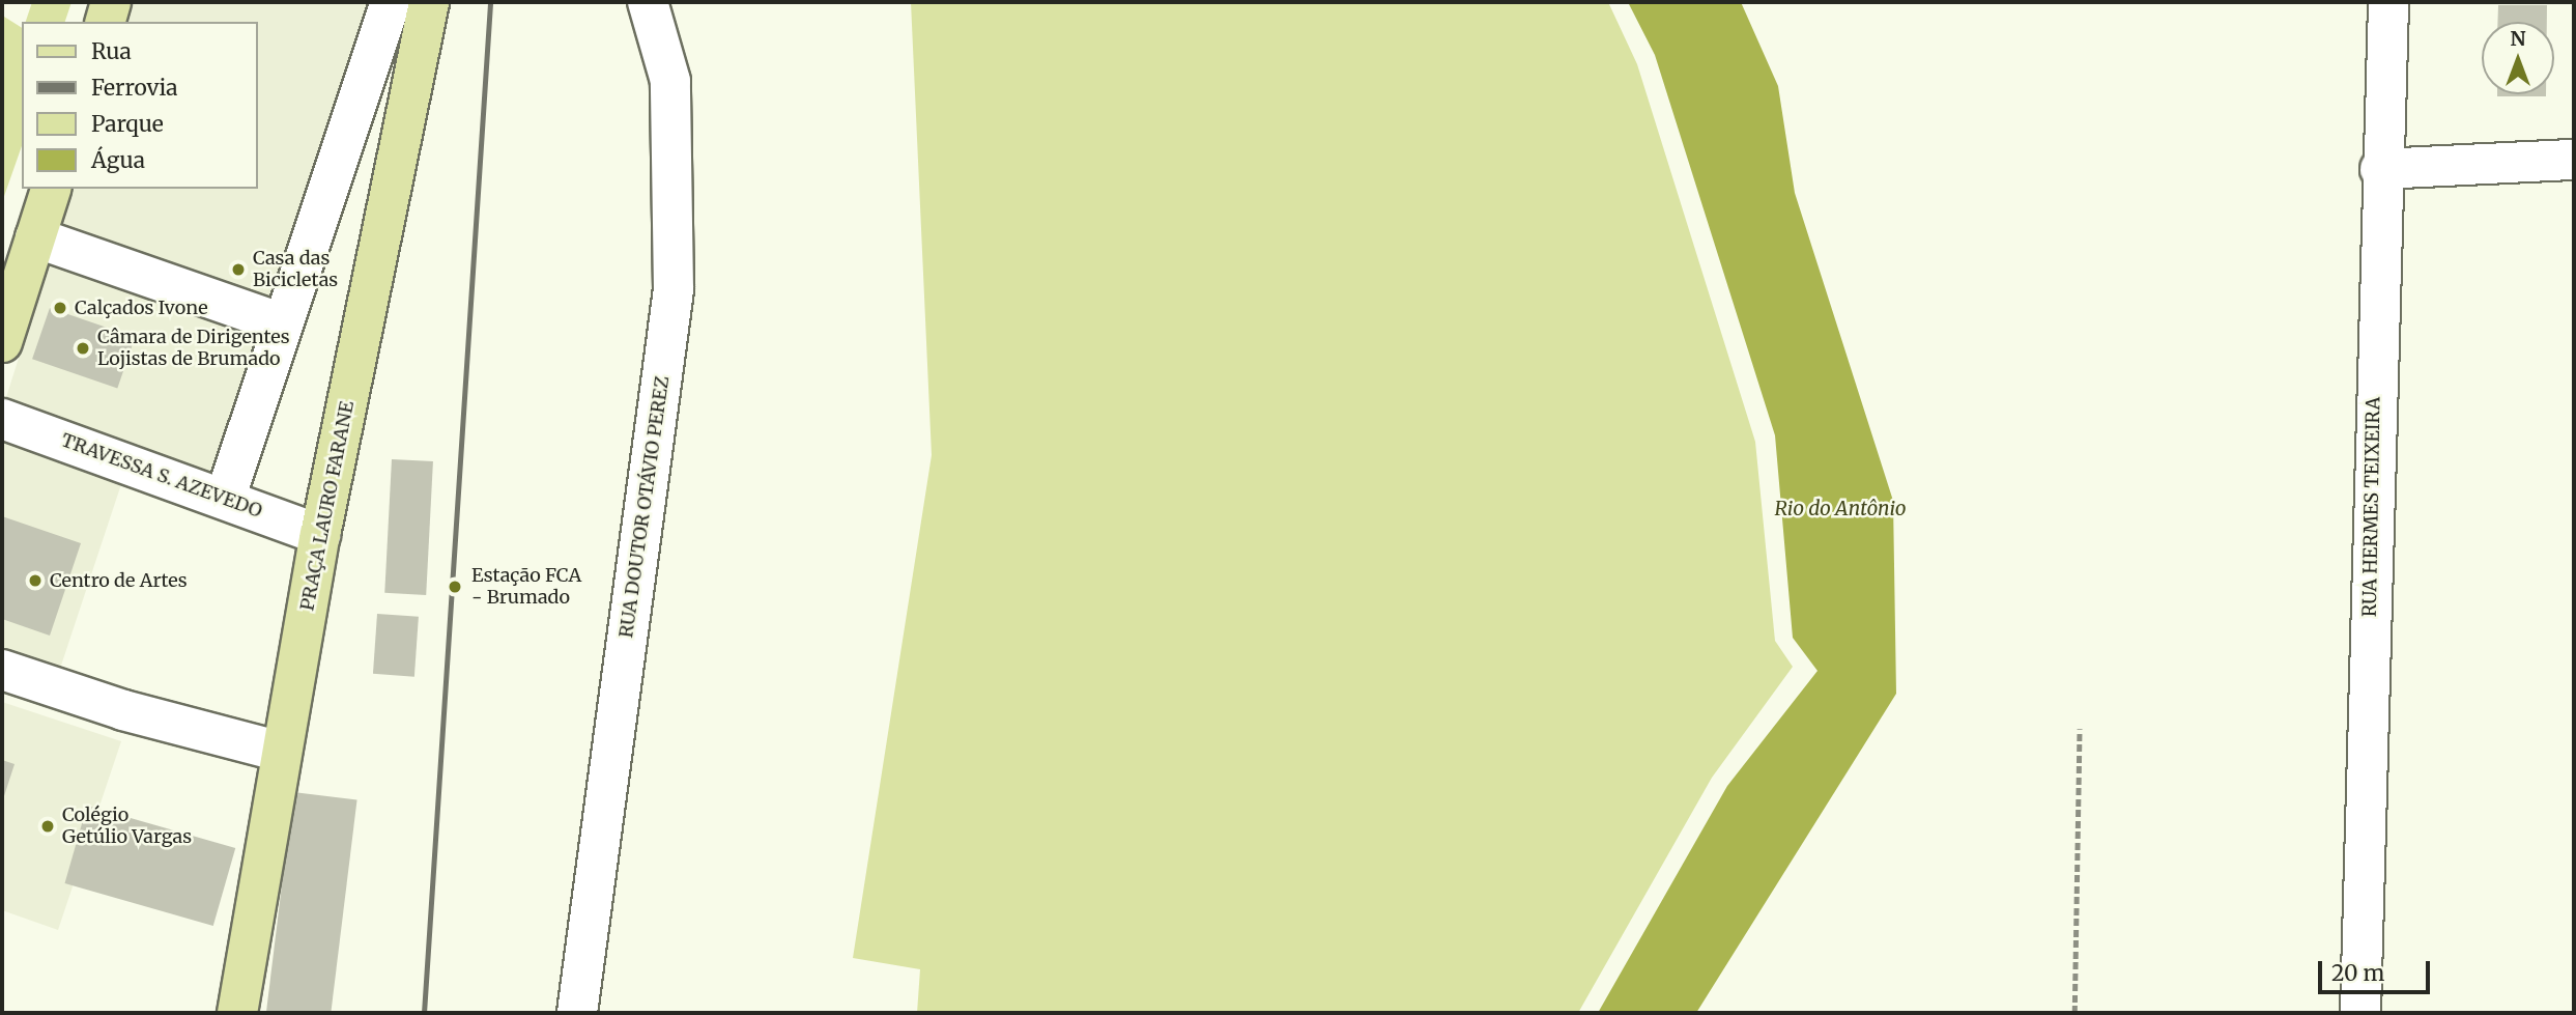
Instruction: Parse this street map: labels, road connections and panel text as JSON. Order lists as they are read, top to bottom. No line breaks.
{"streets":{"main road":["PRAÇA LAURO FARANE"],"street":["TRAVESSA S. AZEVEDO","RUA DOUTOR OTÁVIO PEREZ","RUA HERMES TEIXEIRA"]},"crossings":[["TRAVESSA S. AZEVEDO","PRAÇA LAURO FARANE"]],"water":["Rio do Antônio"],"places":["Casa das Bicicletas","Calçados Ivone","Câmara de Dirigentes Lojistas de Brumado","Centro de Artes","Estação FCA - Brumado","Colégio Getúlio Vargas"],"legend":["Rua","Ferrovia","Parque","Água"],"scale_bar":"20 m","north":"top"}
